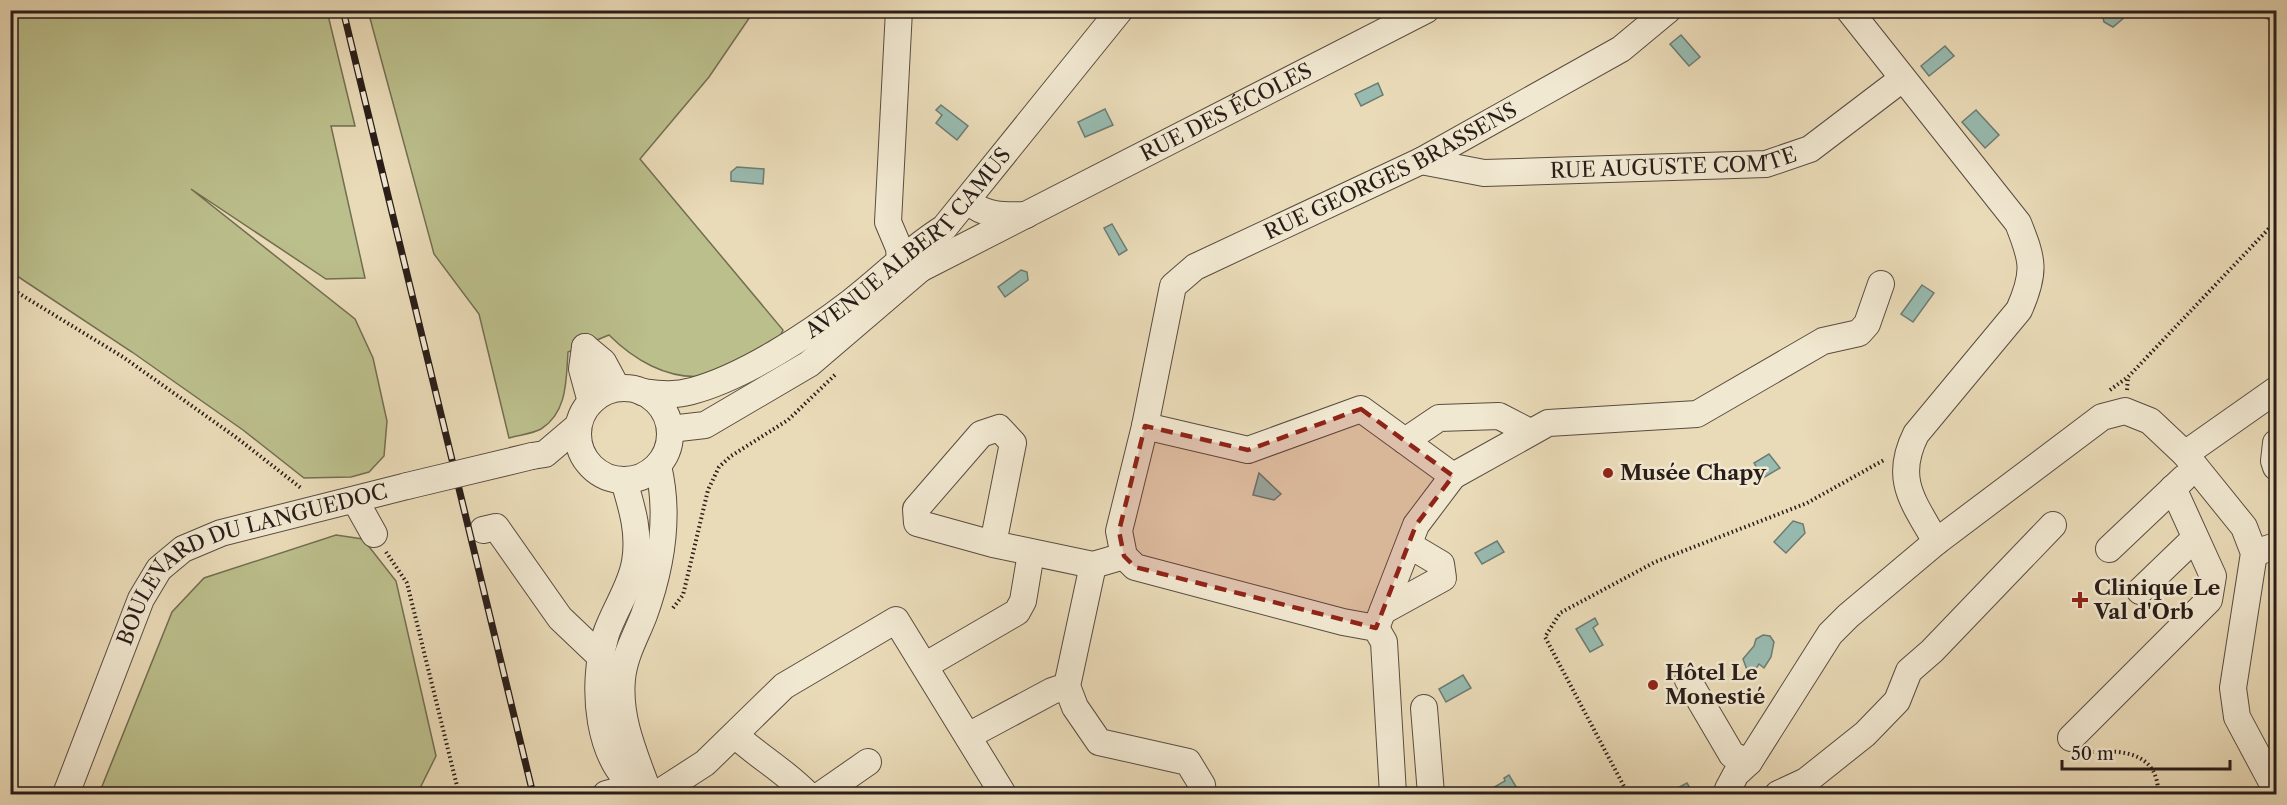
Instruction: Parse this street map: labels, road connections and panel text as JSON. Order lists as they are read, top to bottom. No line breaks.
{"streets":{"street":["RUE DES ÉCOLES","RUE AUGUSTE COMTE","RUE GEORGES BRASSENS","AVENUE ALBERT CAMUS","BOULEVARD DU LANGUEDOC"]},"crossings":[["RUE DES ÉCOLES","AVENUE ALBERT CAMUS"],["RUE AUGUSTE COMTE","RUE GEORGES BRASSENS"],["AVENUE ALBERT CAMUS","BOULEVARD DU LANGUEDOC"]],"places":{"other":["Musée Chapy","Hôtel Le Monestié"],"health":["Clinique Le Val d'Orb"]},"scale_bar":"50 m"}
